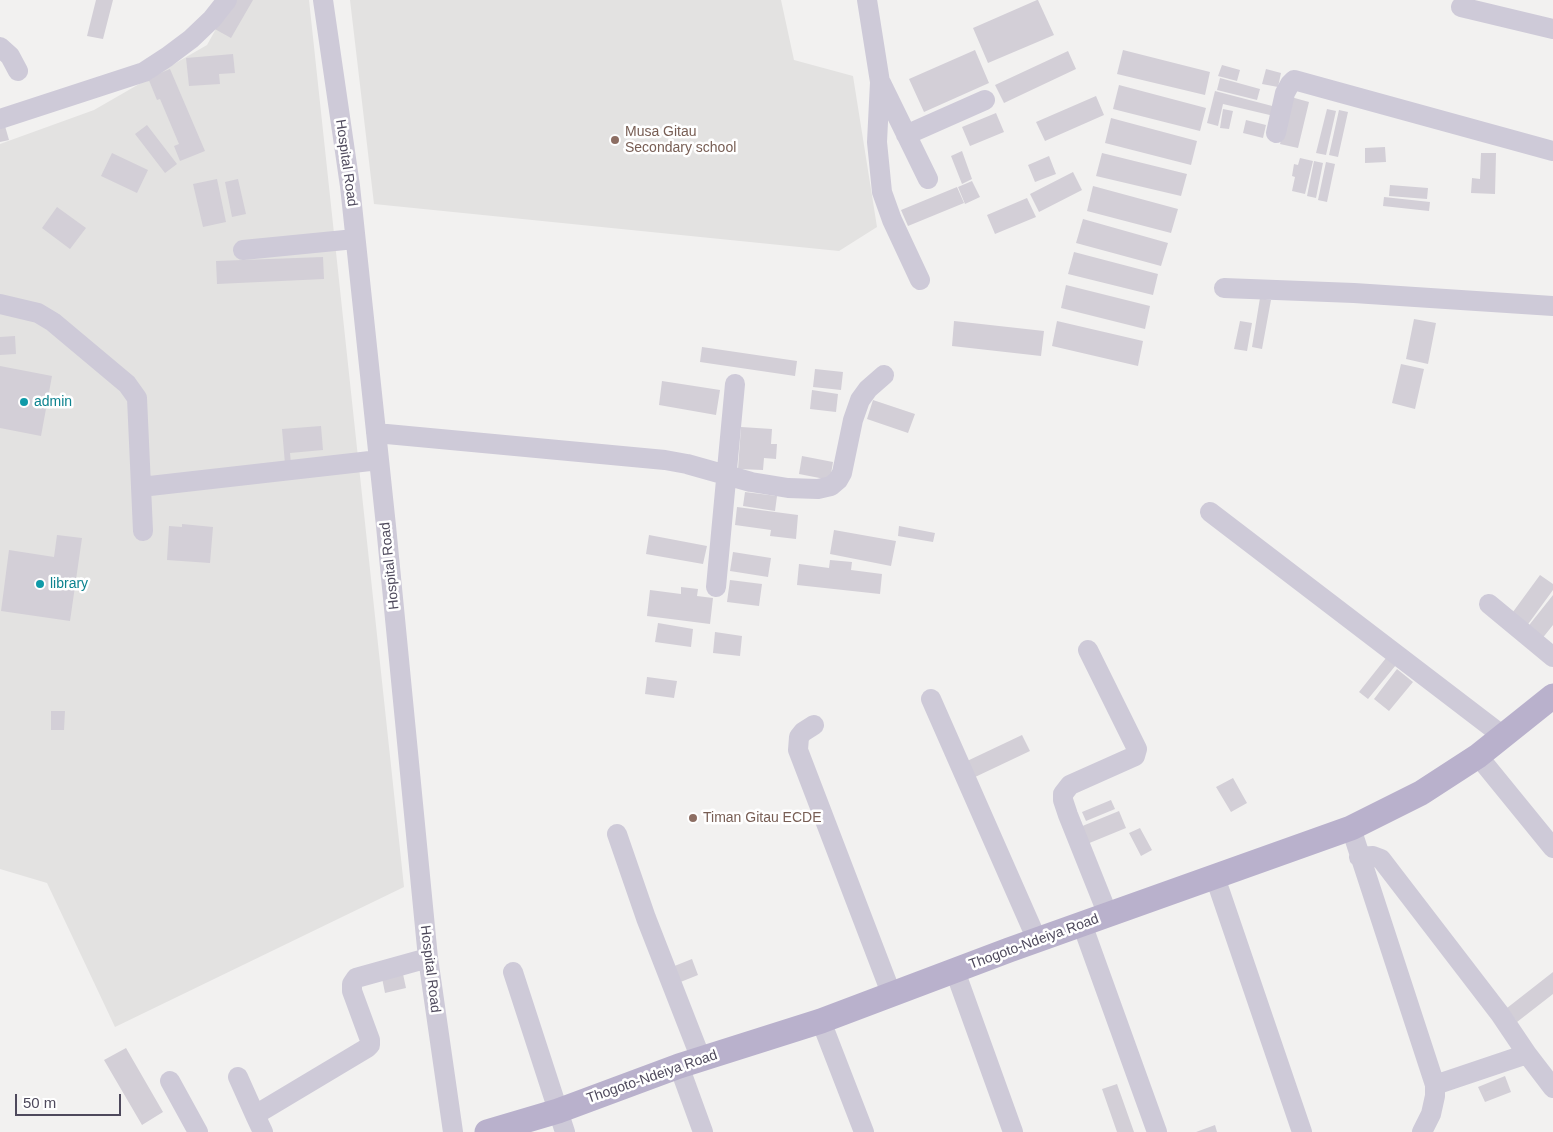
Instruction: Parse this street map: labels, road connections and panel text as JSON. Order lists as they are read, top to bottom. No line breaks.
{"streets":{"main road":["Thogoto-Ndeiya Road"],"street":["Hospital Road"]},"places":["Musa Gitau Secondary school","admin","library","Timan Gitau ECDE"],"scale_bar":"50 m"}
